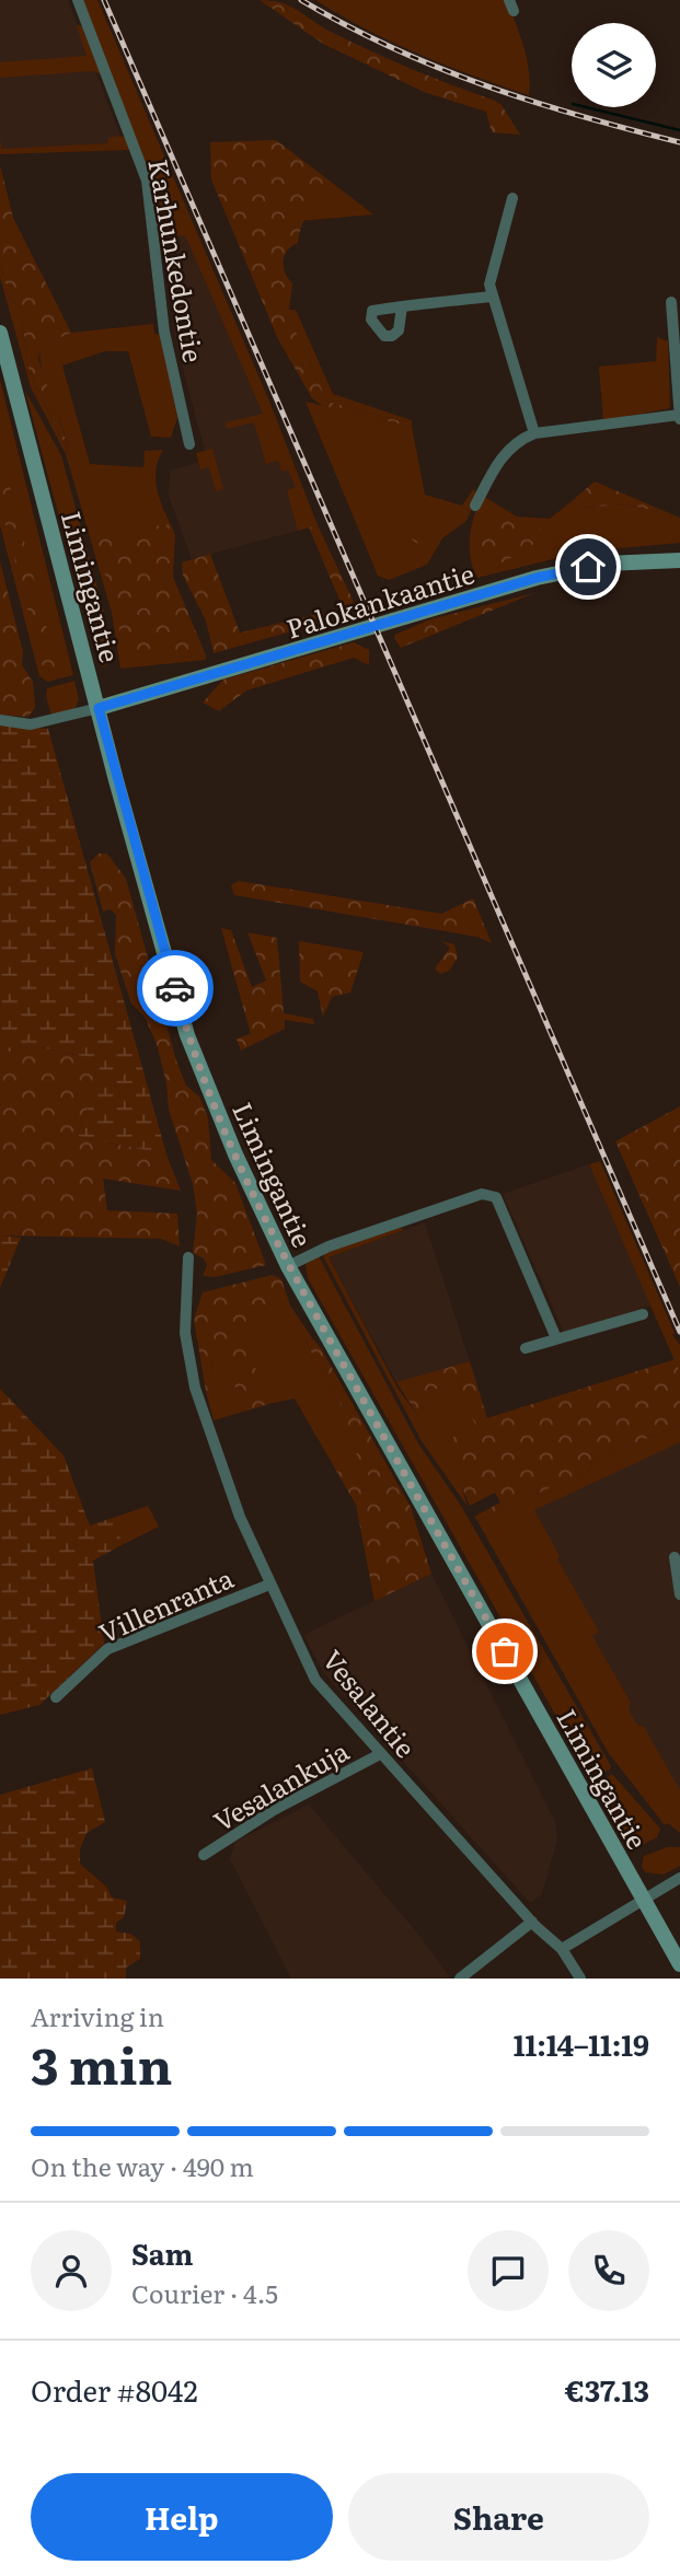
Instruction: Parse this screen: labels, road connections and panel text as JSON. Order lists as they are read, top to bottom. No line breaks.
{"streets":{"main road":["Limingantie","Palokankaantie"],"street":["Karhunkedontie","Villenranta","Vesalantie","Vesalankuja"]},"crossings":[["Limingantie","Palokankaantie"],["Villenranta","Vesalantie"],["Vesalantie","Vesalankuja"]],"page":{"heading":["3 min","Arriving in","11:14–11:19"],"panel":["Sam","Courier · 4.5","Order #8042","€37.13"],"bar":"On the way · 490 m","buttons":["Help","Share"]}}
